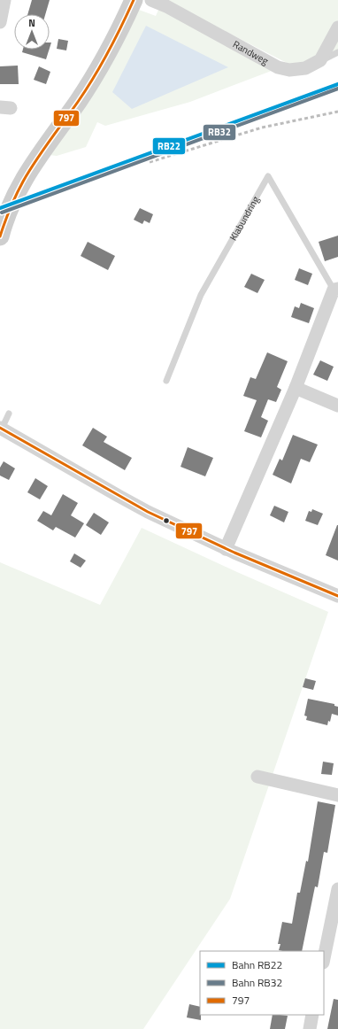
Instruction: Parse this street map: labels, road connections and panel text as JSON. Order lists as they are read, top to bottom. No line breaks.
{"streets":{"street":["Randweg","Klabundring"]},"lines":["transit line 797","rail line RB22","rail line RB32"],"legend":["Bahn RB22","Bahn RB32","797"],"north":"top"}
